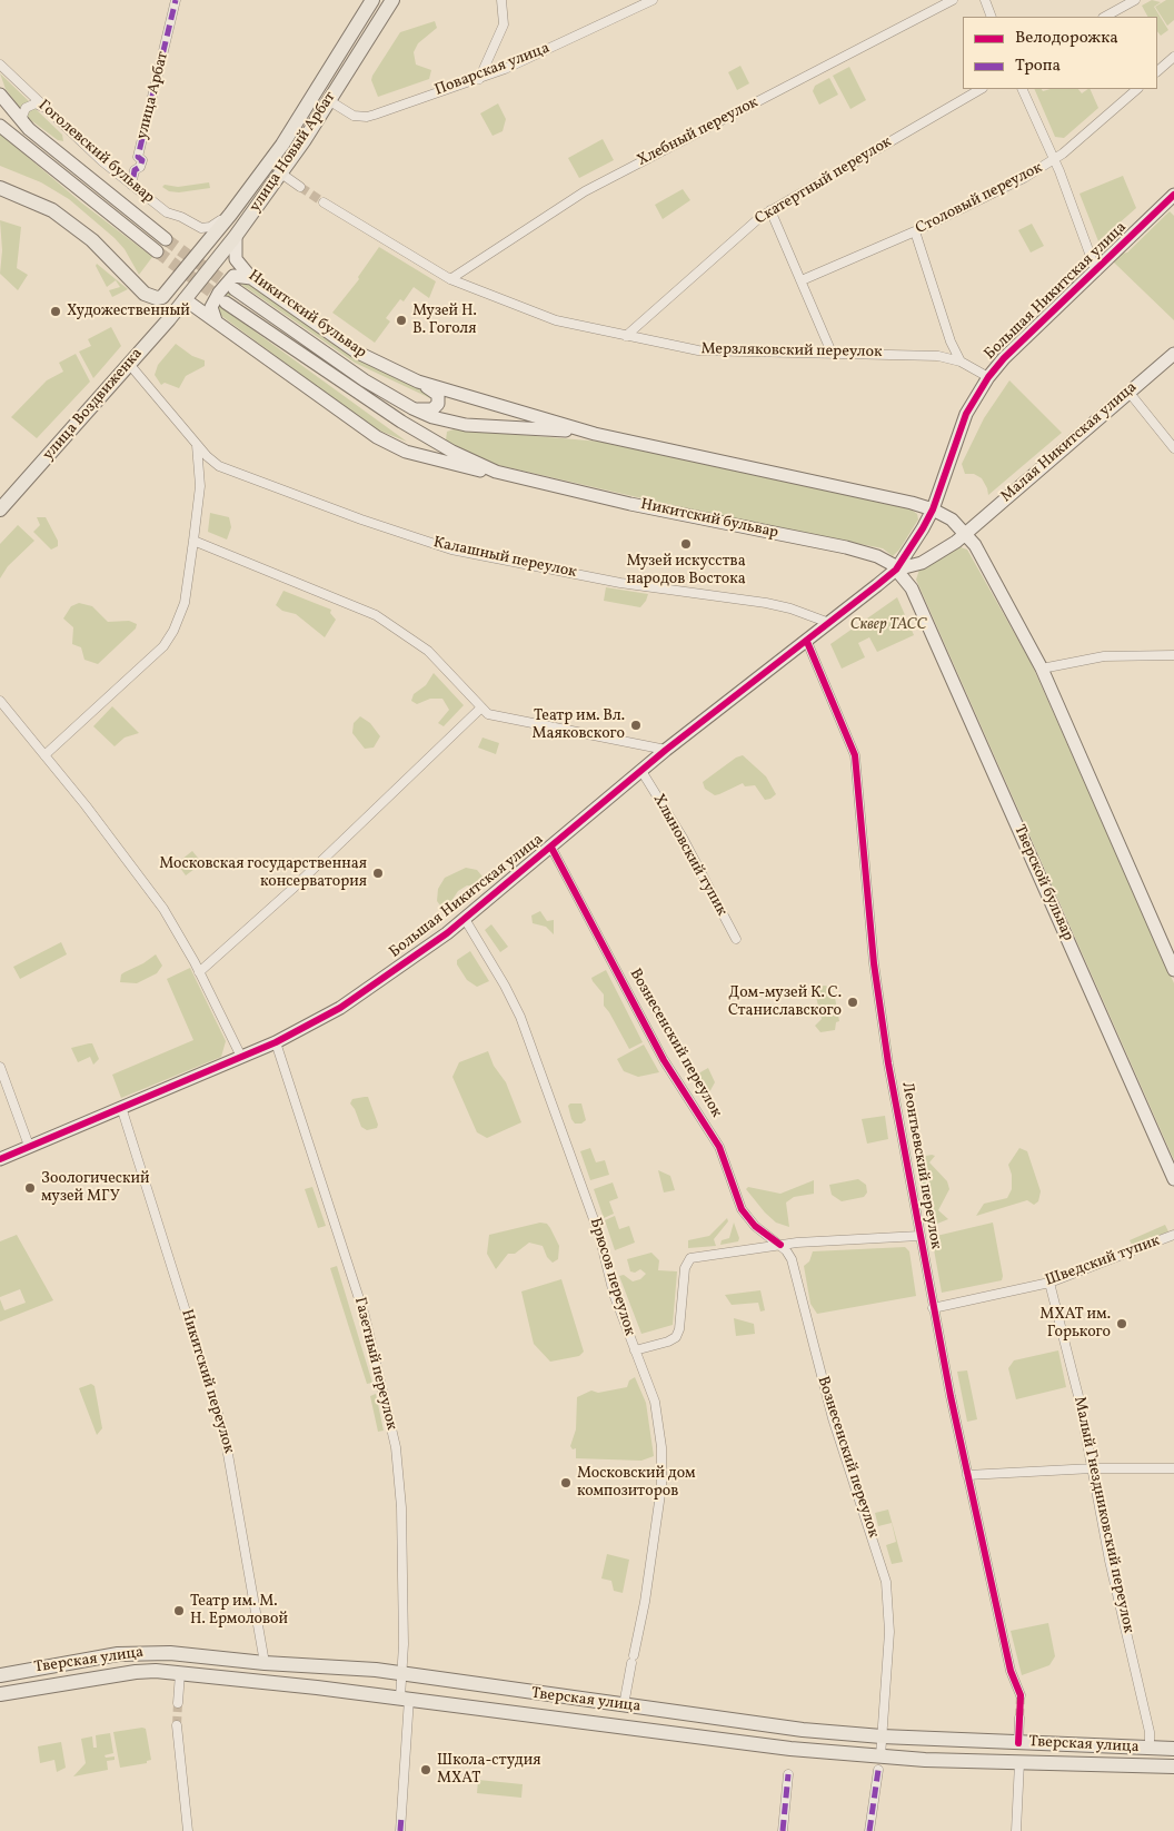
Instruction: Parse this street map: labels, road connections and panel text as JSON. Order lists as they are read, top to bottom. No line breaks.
{"streets":{"main road":["Гоголевский бульвар","улица Новый Арбат","Большая Никитская улица","Никитский бульвар","улица Воздвиженка","Малая Никитская улица","Тверской бульвар","Тверская улица"],"street":["Поварская улица","улица Арбат","Хлебный переулок","Скатертный переулок","Столовый переулок","Мерзляковский переулок","Калашный переулок","Хлыновский тупик","Вознесенский переулок","Леонтьевский переулок","Шведский тупик","Брюсов переулок","Газетный переулок","Никитский переулок","Малый Гнездниковский переулок"]},"crossings":[["Поварская улица","улица Новый Арбат"],["улица Арбат","Гоголевский бульвар"],["Хлебный переулок","Мерзляковский переулок"],["Гоголевский бульвар","улица Новый Арбат"],["улица Новый Арбат","Никитский бульвар"],["улица Новый Арбат","улица Воздвиженка"],["Скатертный переулок","Мерзляковский переулок"],["Большая Никитская улица","Никитский бульвар"],["Большая Никитская улица","Мерзляковский переулок"],["Большая Никитская улица","Малая Никитская улица"],["Большая Никитская улица","Калашный переулок"],["Большая Никитская улица","Хлыновский тупик"],["Большая Никитская улица","Вознесенский переулок"],["Большая Никитская улица","Леонтьевский переулок"],["Большая Никитская улица","Брюсов переулок"],["Большая Никитская улица","Газетный переулок"],["Большая Никитская улица","Никитский переулок"],["Никитский бульвар","улица Воздвиженка"],["Никитский бульвар","Малая Никитская улица"],["Никитский бульвар","Тверской бульвар"],["улица Воздвиженка","Калашный переулок"],["Вознесенский переулок","Тверская улица"],["Леонтьевский переулок","Шведский тупик"],["Шведский тупик","Малый Гнездниковский переулок"],["Брюсов переулок","Тверская улица"],["Газетный переулок","Тверская улица"],["Никитский переулок","Тверская улица"],["Малый Гнездниковский переулок","Тверская улица"]],"parks":["Сквер ТАСС"],"places":["Художественный","Музей Н. В. Гоголя","Музей искусства народов Востока","Театр им. Вл. Маяковского","Московская государственная консерватория","Дом-музей К. С. Станиславского","Зоологический музей МГУ","МХАТ им. Горького","Московский дом композиторов","Театр им. М. Н. Ермоловой","Школа-студия МХАТ"],"legend":["Велодорожка","Тропа"]}
